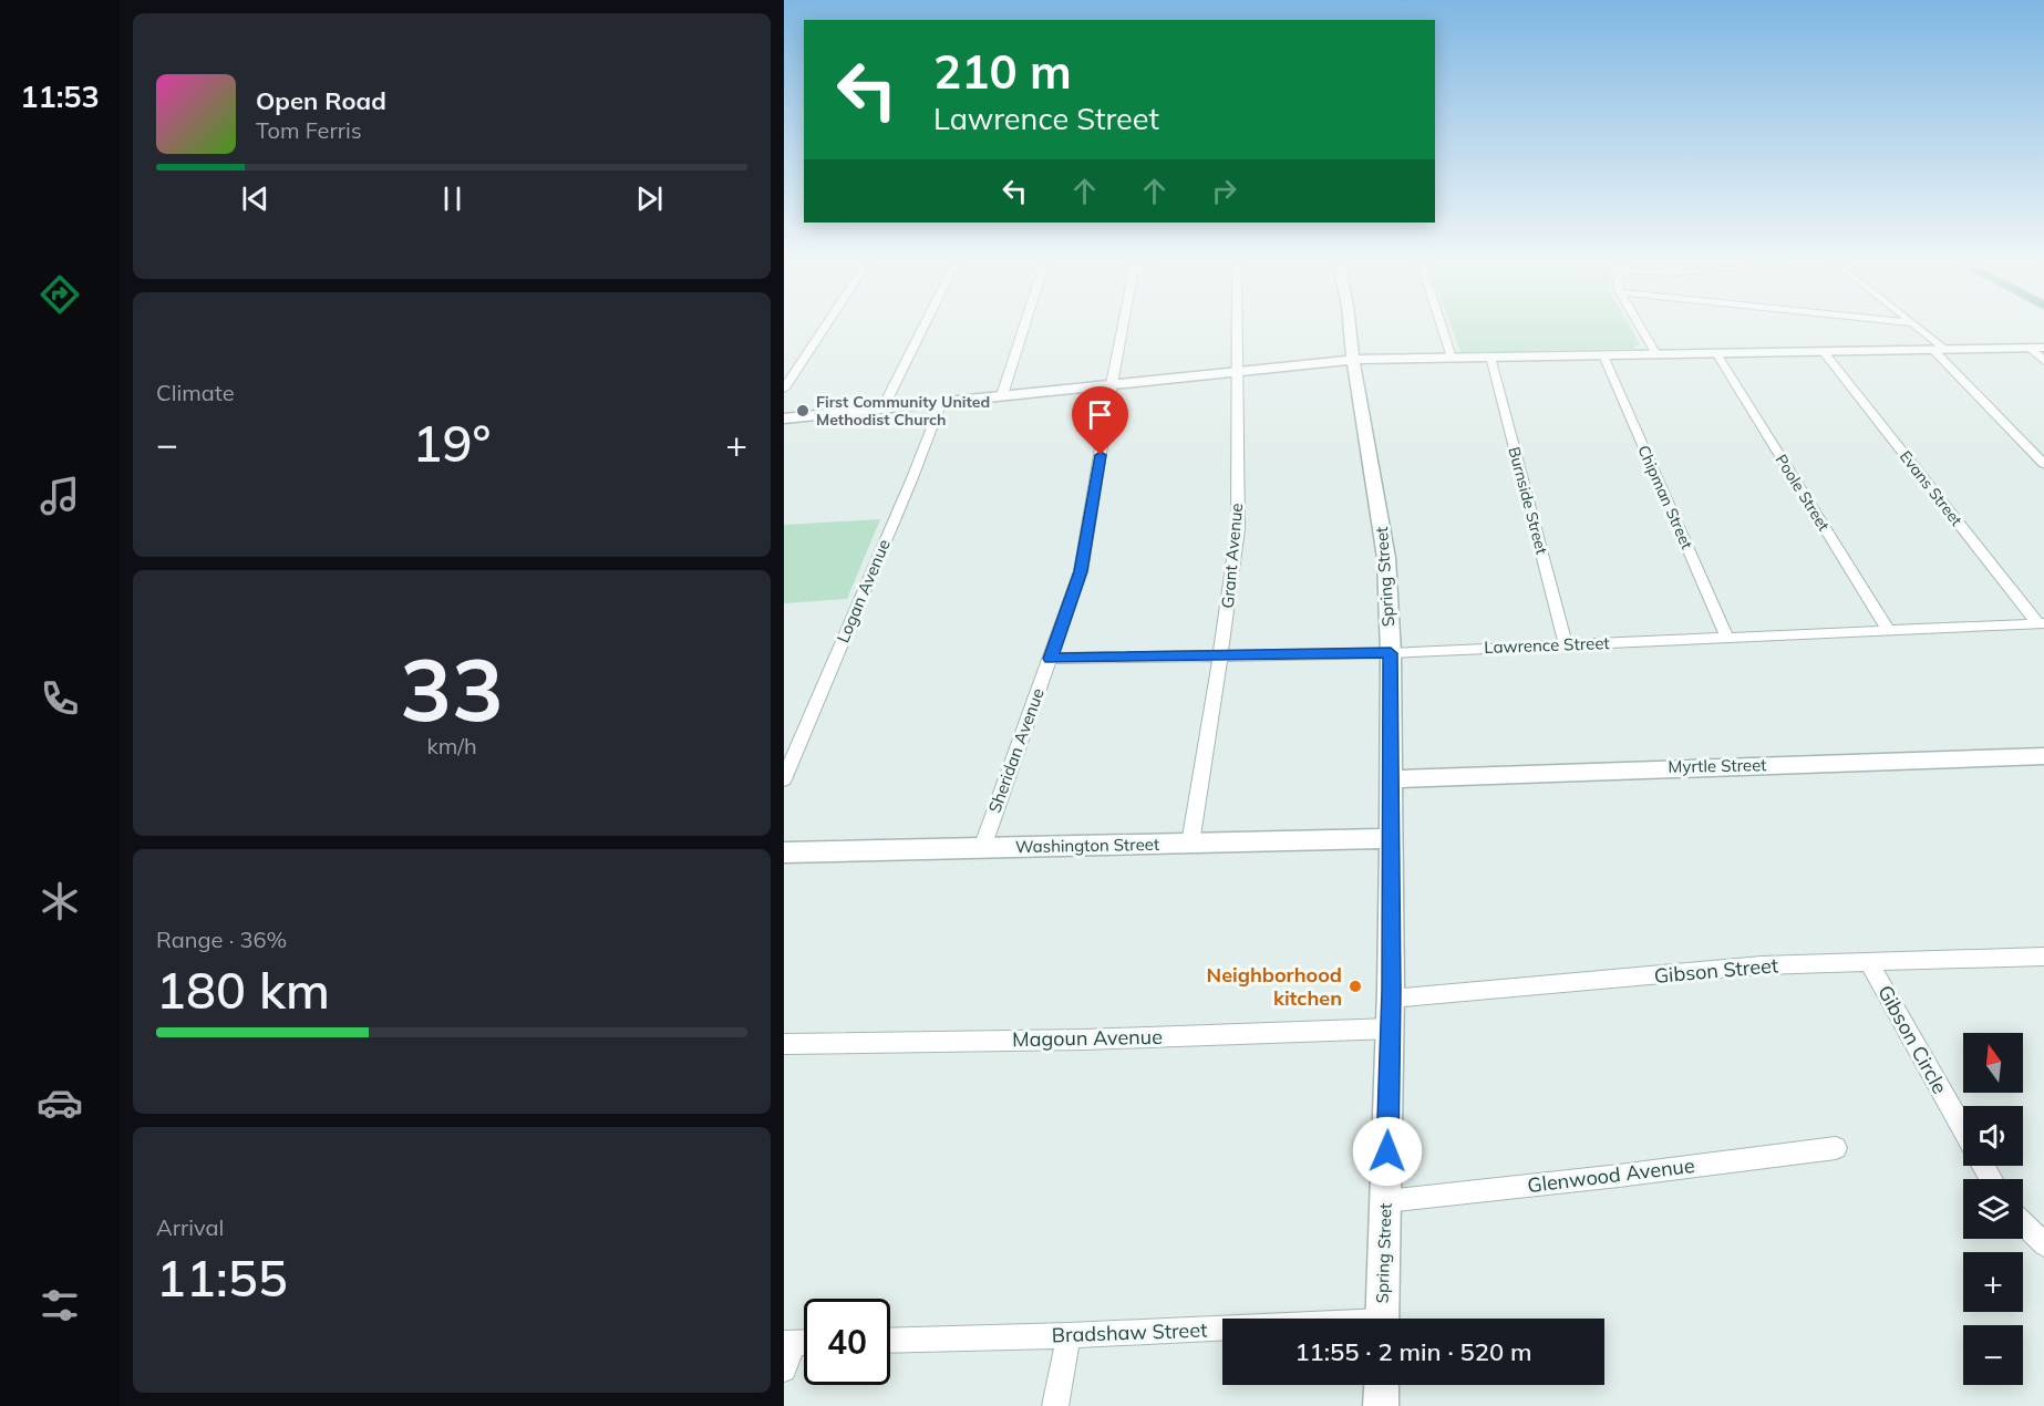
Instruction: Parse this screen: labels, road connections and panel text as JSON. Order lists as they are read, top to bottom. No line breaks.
{"streets":{"street":["Evans Street","Poole Street","Chipman Street","Burnside Street","Grant Avenue","Spring Street","Logan Avenue","Lawrence Street","Sheridan Avenue","Myrtle Street","Washington Street","Gibson Street","Magoun Avenue","Gibson Circle","Glenwood Avenue","Bradshaw Street"]},"crossings":[["Evans Street","Lawrence Street"],["Poole Street","Lawrence Street"],["Chipman Street","Lawrence Street"],["Burnside Street","Lawrence Street"],["Grant Avenue","Lawrence Street"],["Grant Avenue","Washington Street"],["Spring Street","Lawrence Street"],["Spring Street","Myrtle Street"],["Spring Street","Washington Street"],["Spring Street","Gibson Street"],["Spring Street","Magoun Avenue"],["Spring Street","Glenwood Avenue"],["Lawrence Street","Sheridan Avenue"],["Sheridan Avenue","Washington Street"],["Gibson Street","Gibson Circle"]],"places":["First Community United Methodist Church","Neighborhood kitchen"],"north":"top","page":{"tabs":"11:53","turn":["210 m","Lawrence Street"],"song":["Open Road","Tom Ferris"],"tile":["Climate",["33","km/h"],["Range · 36%","180 km"],["Arrival","11:55"]],"heat":["−","19°","+"],"map_buttons":["+","−"],"limit":"40","trip":"11:55 · 2 min · 520 m"}}
